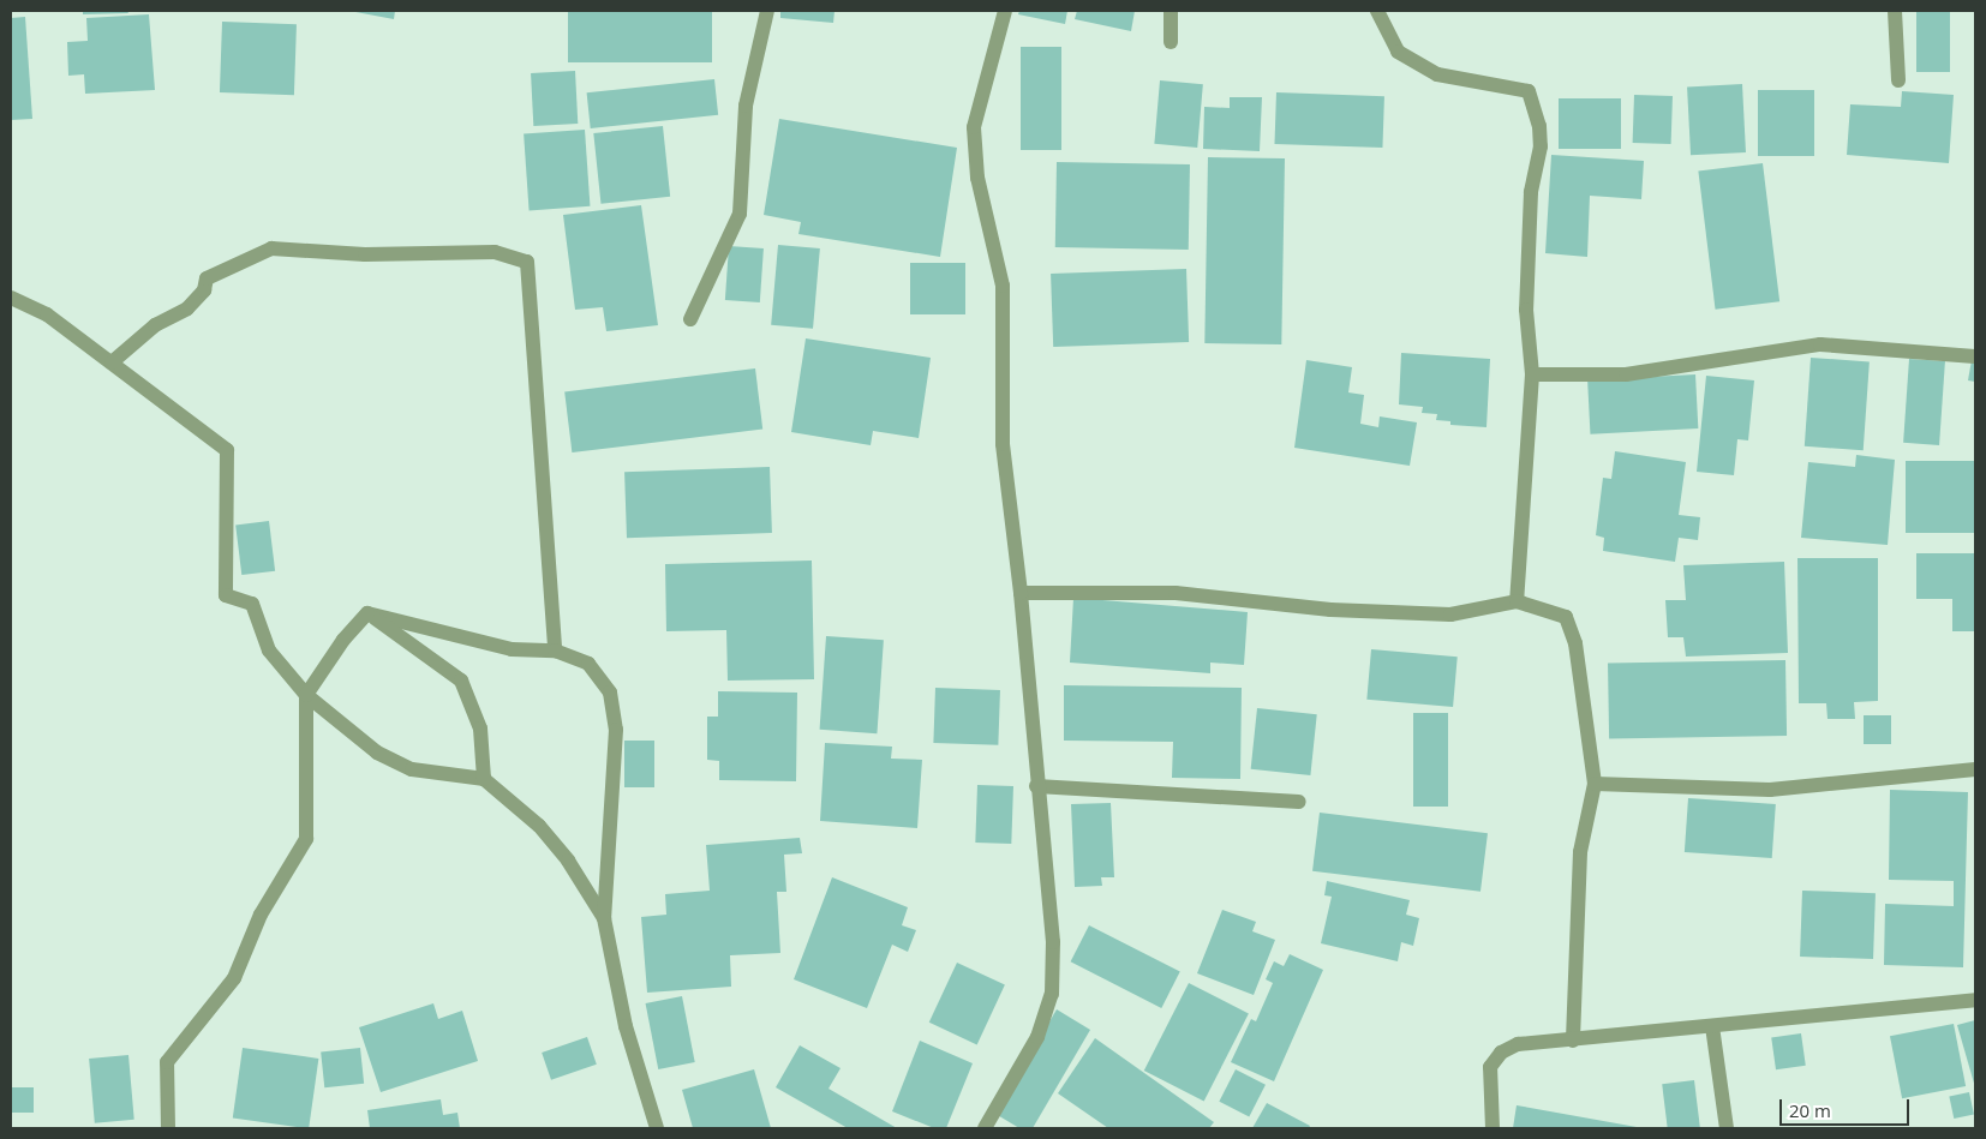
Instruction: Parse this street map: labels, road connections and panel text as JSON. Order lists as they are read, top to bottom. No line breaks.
{"scale_bar":"20 m"}
